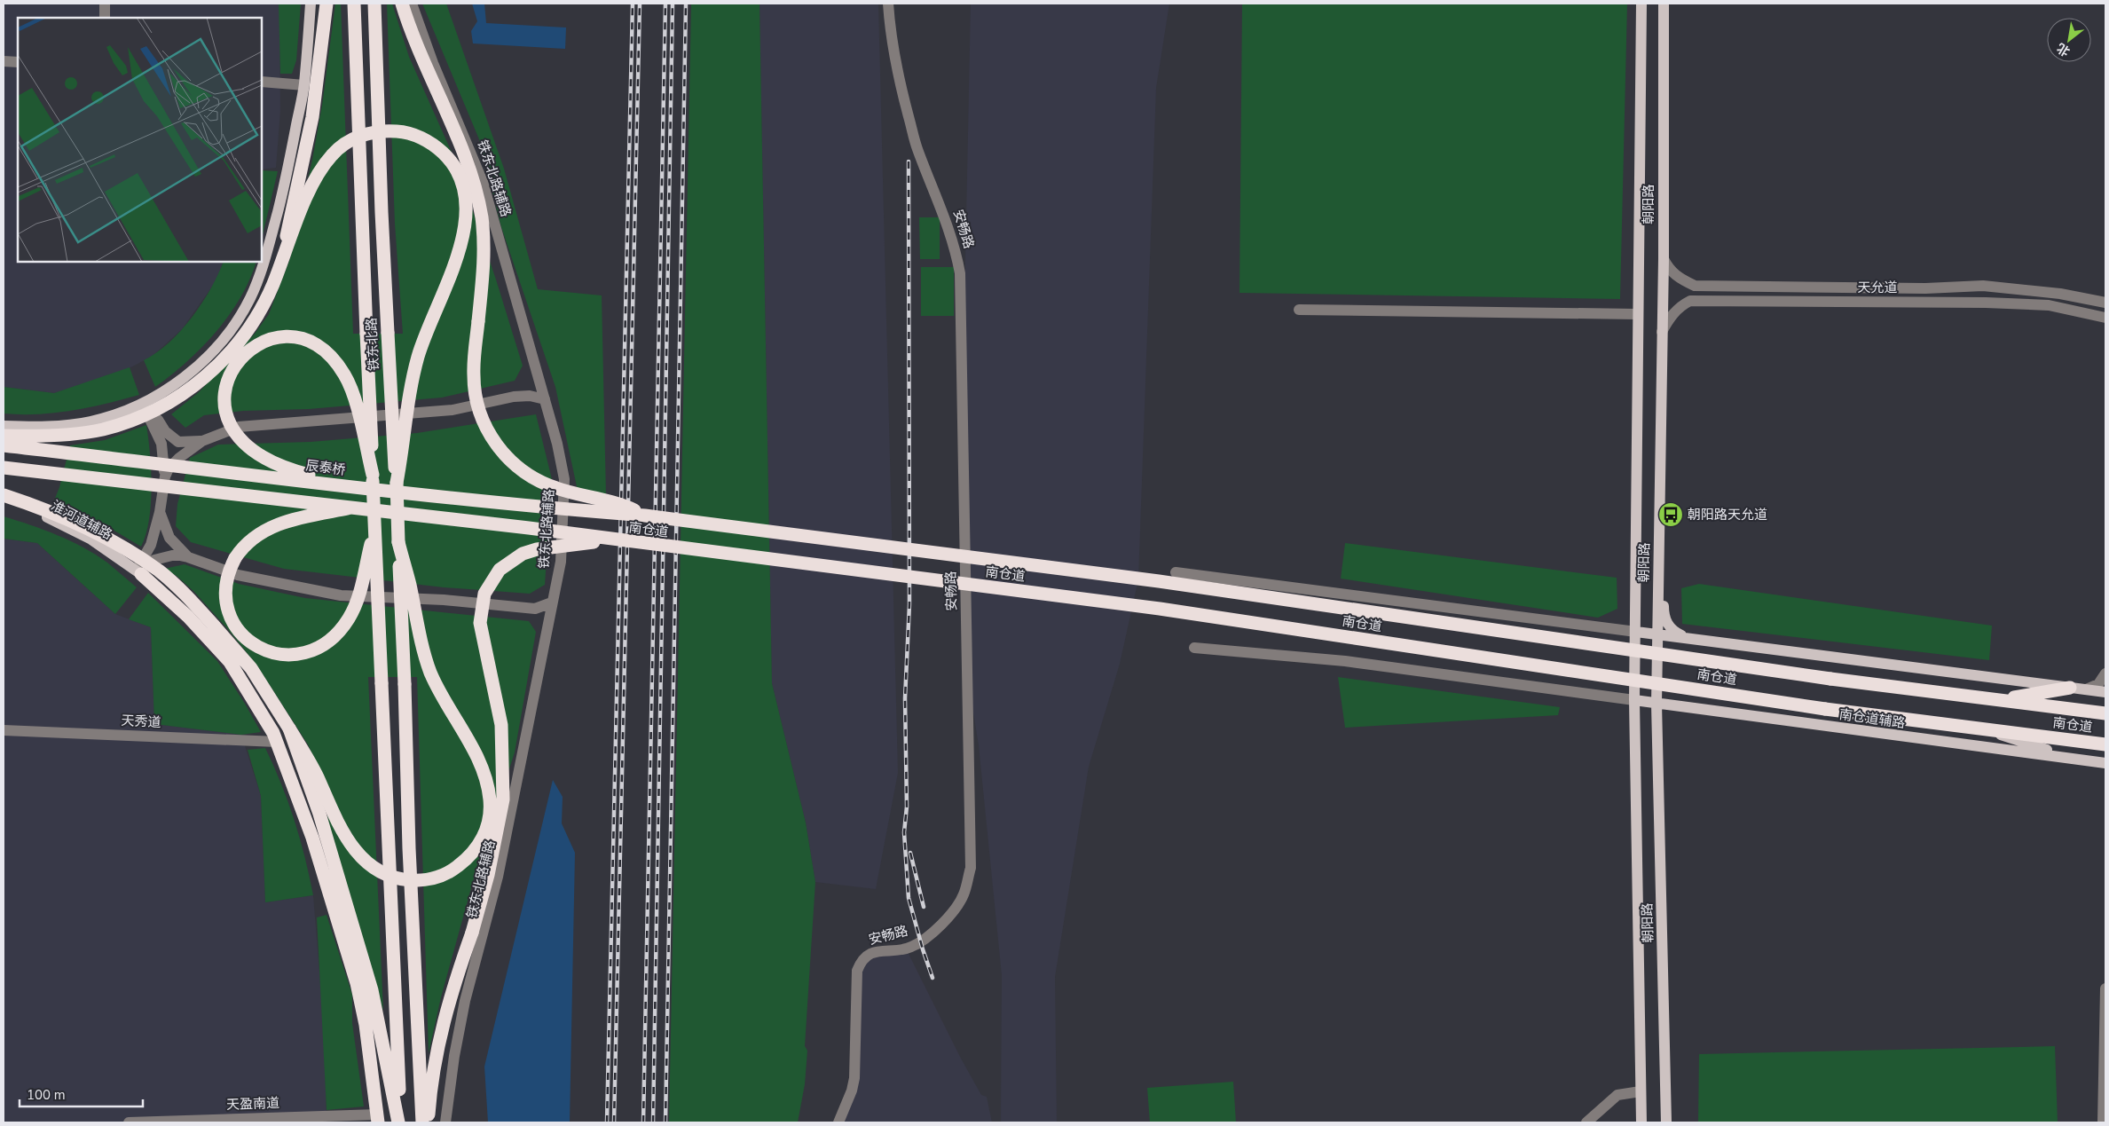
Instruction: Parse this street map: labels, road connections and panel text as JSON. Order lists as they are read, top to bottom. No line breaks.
{"streets":{"highway":["铁东北路","辰泰桥","南仓道"],"main road":["朝阳路","淮河道辅路","南仓道辅路"],"street":["铁东北路辅路","安畅路","天允道","天秀道","天盈南道"]},"crossings":[["朝阳路","天允道"],["朝阳路","南仓道辅路"],["辰泰桥","南仓道"]],"places":{"bus stop":["朝阳路天允道"]},"scale_bar":"100 m","north":"bottom left"}
